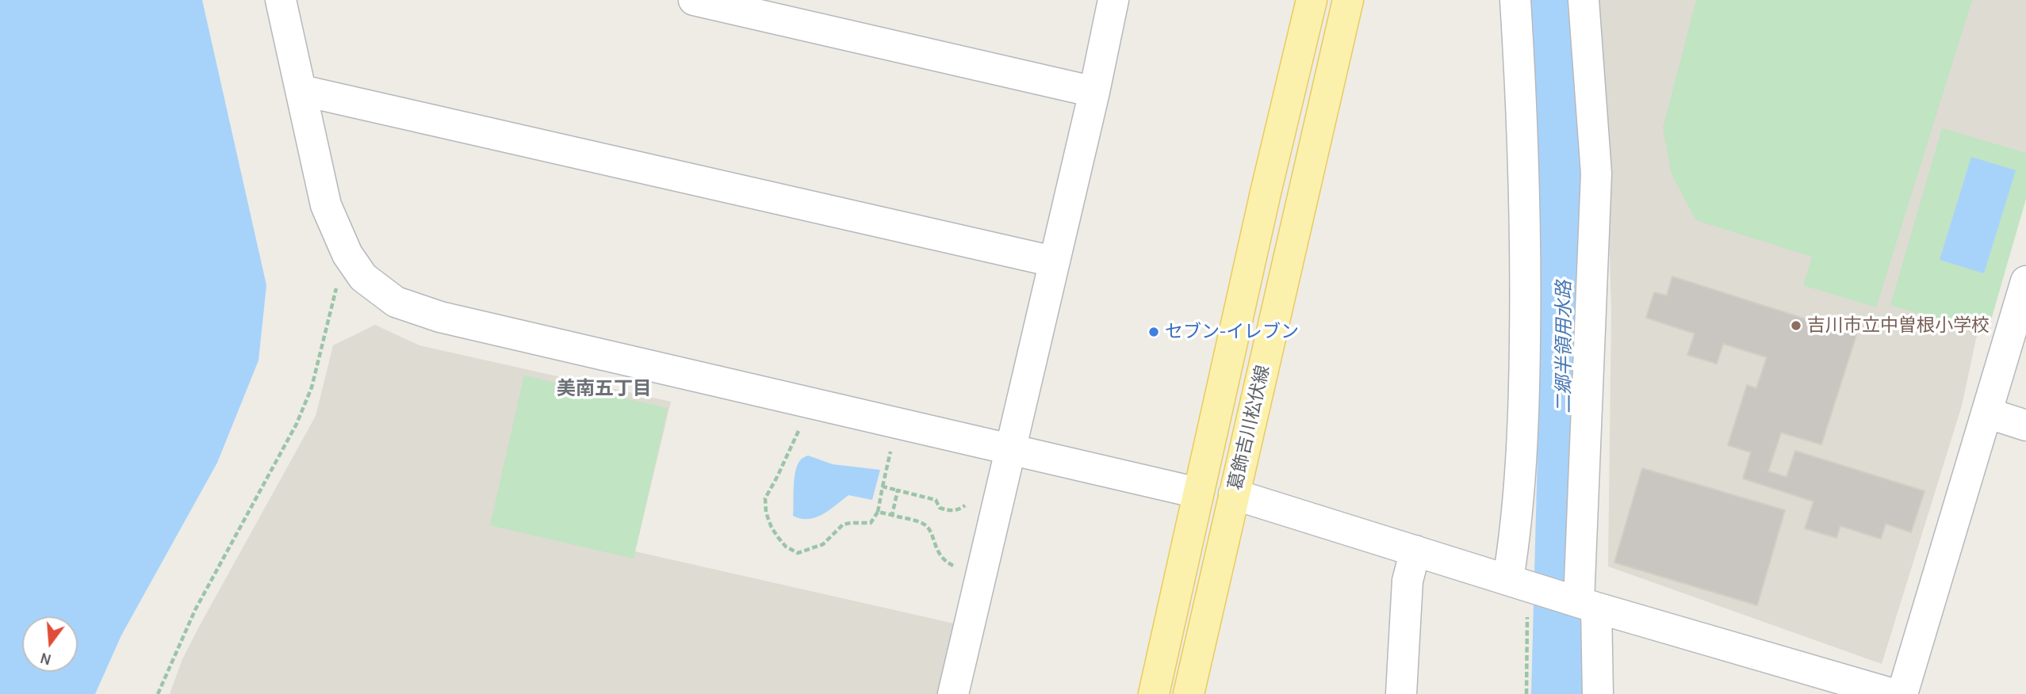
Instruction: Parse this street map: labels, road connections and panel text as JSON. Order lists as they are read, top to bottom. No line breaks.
{"streets":{"main road":["葛飾吉川松伏線"]},"districts":["美南五丁目"],"water":["二郷半領用水路"],"places":["吉川市立中曽根小学校","セブン-イレブン"],"north":"bottom"}
